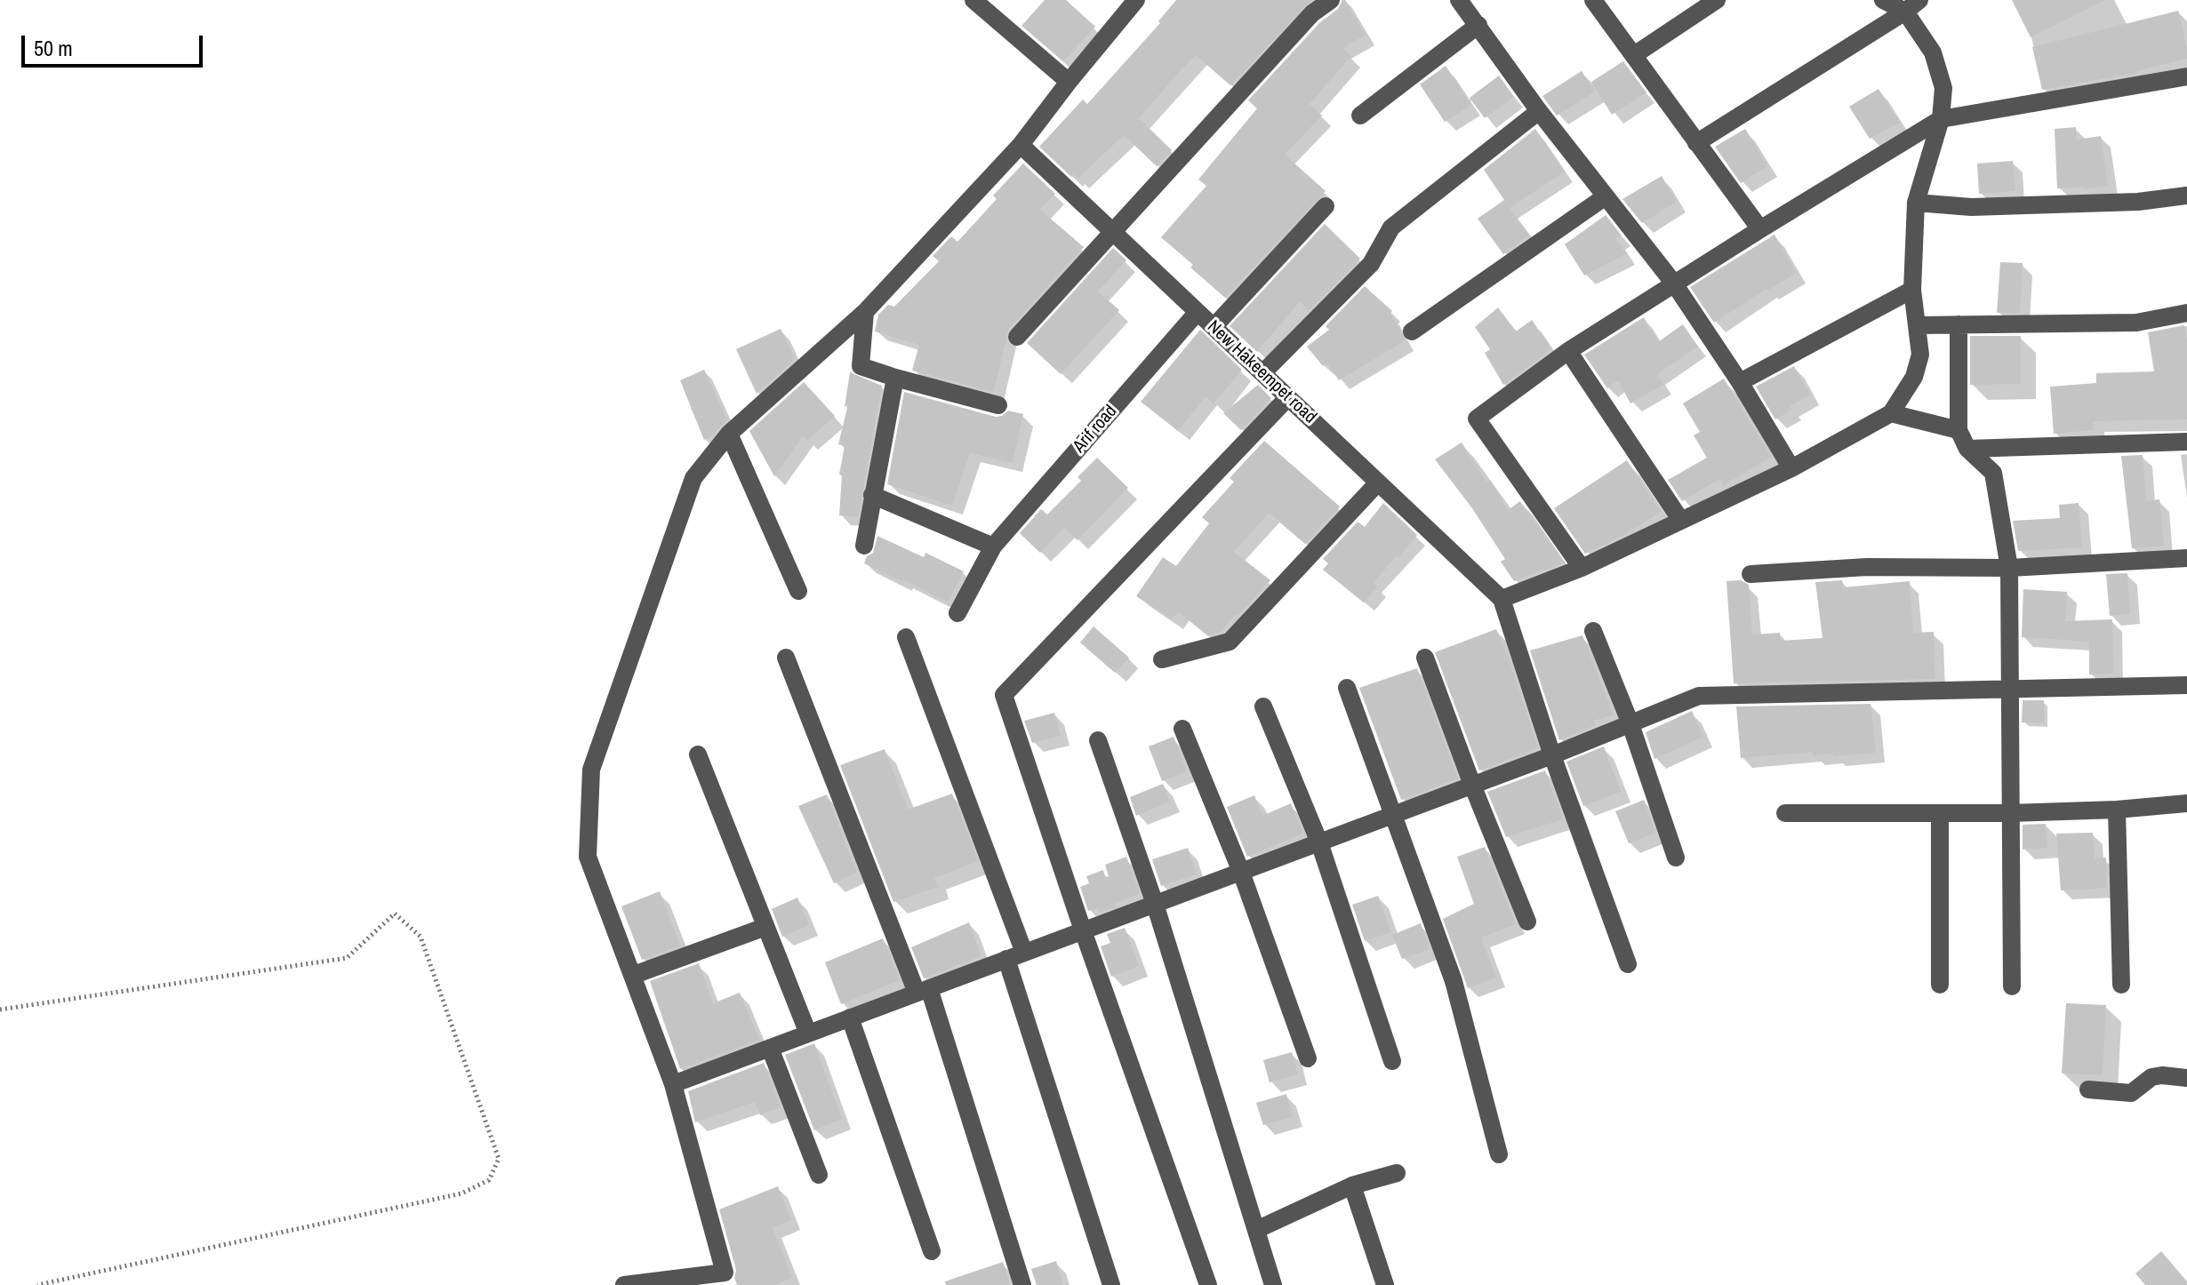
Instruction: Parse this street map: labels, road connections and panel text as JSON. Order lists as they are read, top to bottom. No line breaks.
{"streets":{"street":["New Hakeempet road","Arif road"]},"crossings":[["New Hakeempet road","Arif road"]],"scale_bar":"50 m"}
